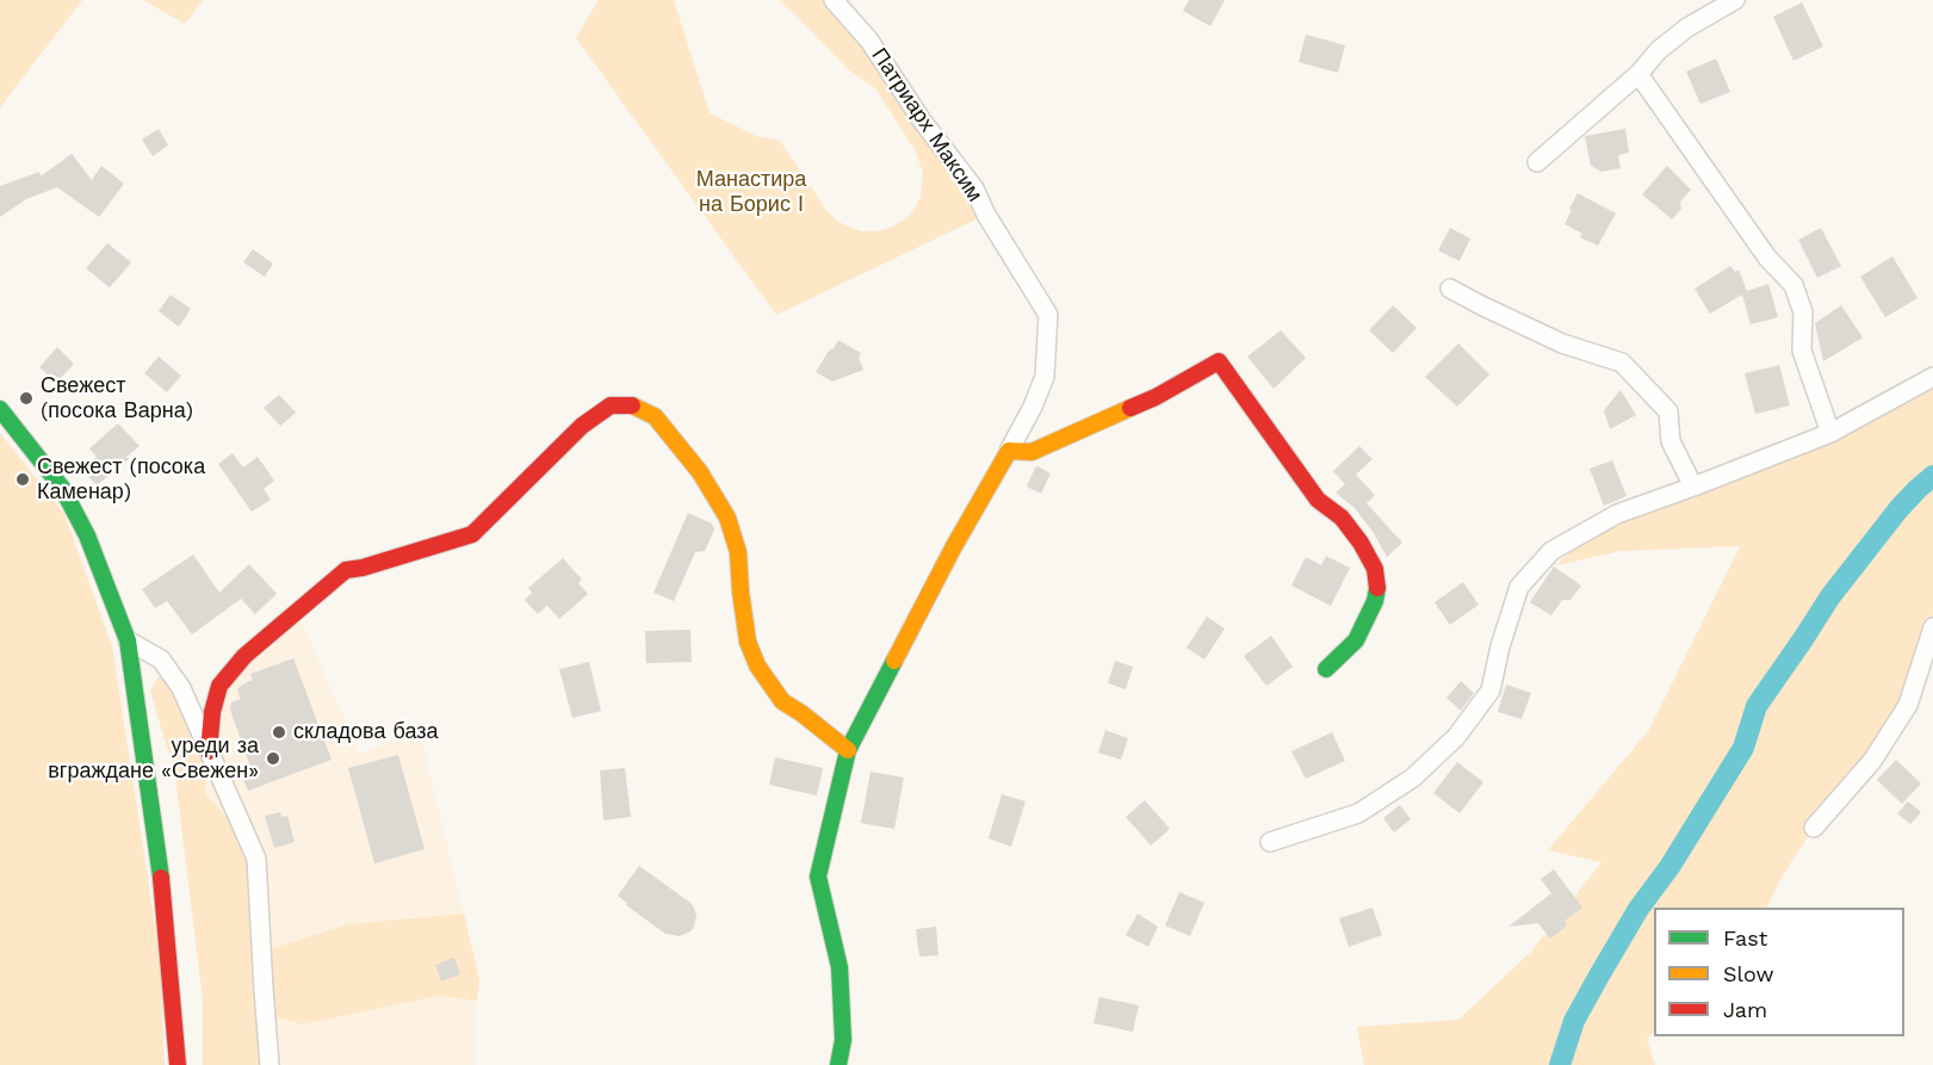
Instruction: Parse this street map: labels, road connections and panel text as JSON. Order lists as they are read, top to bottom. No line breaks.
{"streets":{"street":["Патриарх Максим"]},"parks":["Манастира на Борис І"],"places":["Свежест (посока Варна)","Свежест (посока Каменар)","складова база","уреди за вграждане «Свежен»"],"legend":["Fast","Slow","Jam"]}
